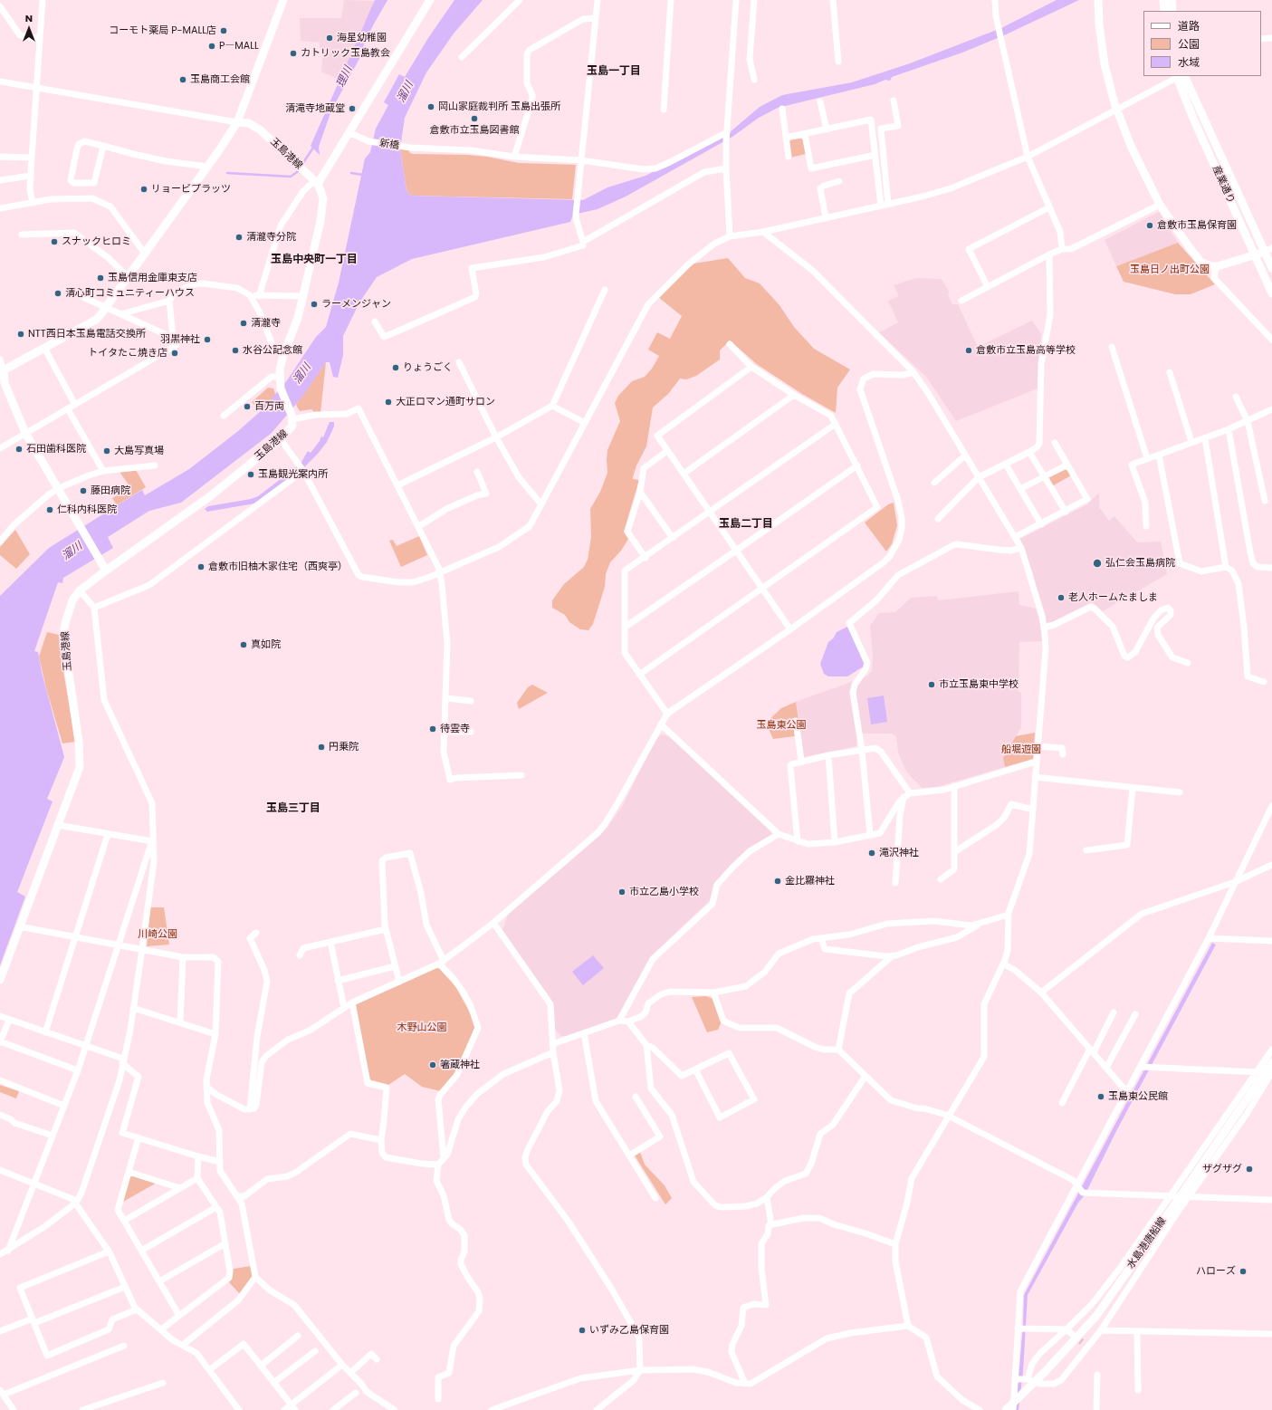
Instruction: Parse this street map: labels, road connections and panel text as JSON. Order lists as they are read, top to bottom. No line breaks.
{"streets":{"street":["新橋","玉島港線","産業通り","水島港唐船線"]},"districts":["玉島一丁目","玉島中央町一丁目","玉島二丁目","玉島三丁目"],"water":["理川","溜川"],"parks":["玉島日ノ出町公園","玉島東公園","船堀遊園","川崎公園","木野山公園"],"places":["コーモト薬局 P-MALL店","海星幼稚園","P―MALL","カトリック玉島教会","玉島商工会館","岡山家庭裁判所 玉島出張所","清滝寺地蔵堂","倉敷市立玉島図書館","リョービプラッツ","倉敷市玉島保育園","清瀧寺分院","スナックヒロミ","玉島信用金庫東支店","清心町コミュニティーハウス","ラーメンジャン","清瀧寺","NTT西日本玉島電話交換所","羽黒神社","水谷公記念館","倉敷市立玉島高等学校","トイタたこ焼き店","りょうごく","大正ロマン通町サロン","百万両","石田歯科医院","大島写真場","玉島観光案内所","藤田病院","仁科内科医院","弘仁会玉島病院","倉敷市旧柚木家住宅（西爽亭）","老人ホームたましま","真如院","市立玉島東中学校","待雲寺","円乗院","滝沢神社","金比羅神社","市立乙島小学校","箸蔵神社","玉島東公民館","ザグザグ","ハローズ","いずみ乙島保育園"],"legend":["道路","公園","水域"],"north":"top"}
